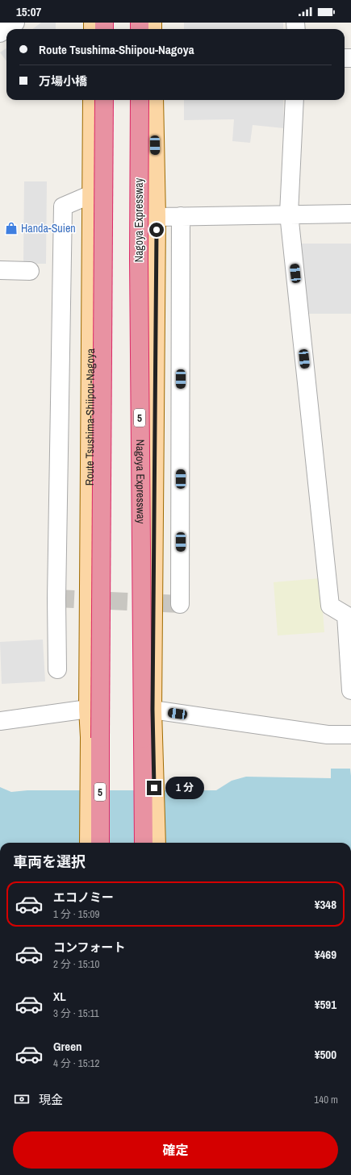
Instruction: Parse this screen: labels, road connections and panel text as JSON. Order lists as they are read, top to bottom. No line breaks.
{"streets":{"highway":["Nagoya Expressway","5"],"main road":["Route Tsushima-Shiipou-Nagoya"]},"places":{"shop":["Handa-Suien"]},"page":{"status":"15:07","banner":["Route Tsushima-Shiipou-Nagoya","万場小橋"],"bubble":"1 分","heading":"車両を選択","list":[{"name":"エコノミー","note":"1 分 · 15:09","value":"¥348"},{"name":"コンフォート","note":"2 分 · 15:10","value":"¥469"},{"name":"XL","note":"3 分 · 15:11","value":"¥591"},{"name":"Green","note":"4 分 · 15:12","value":"¥500"}],"pay":["現金","140 m"],"buttons":"確定"}}
